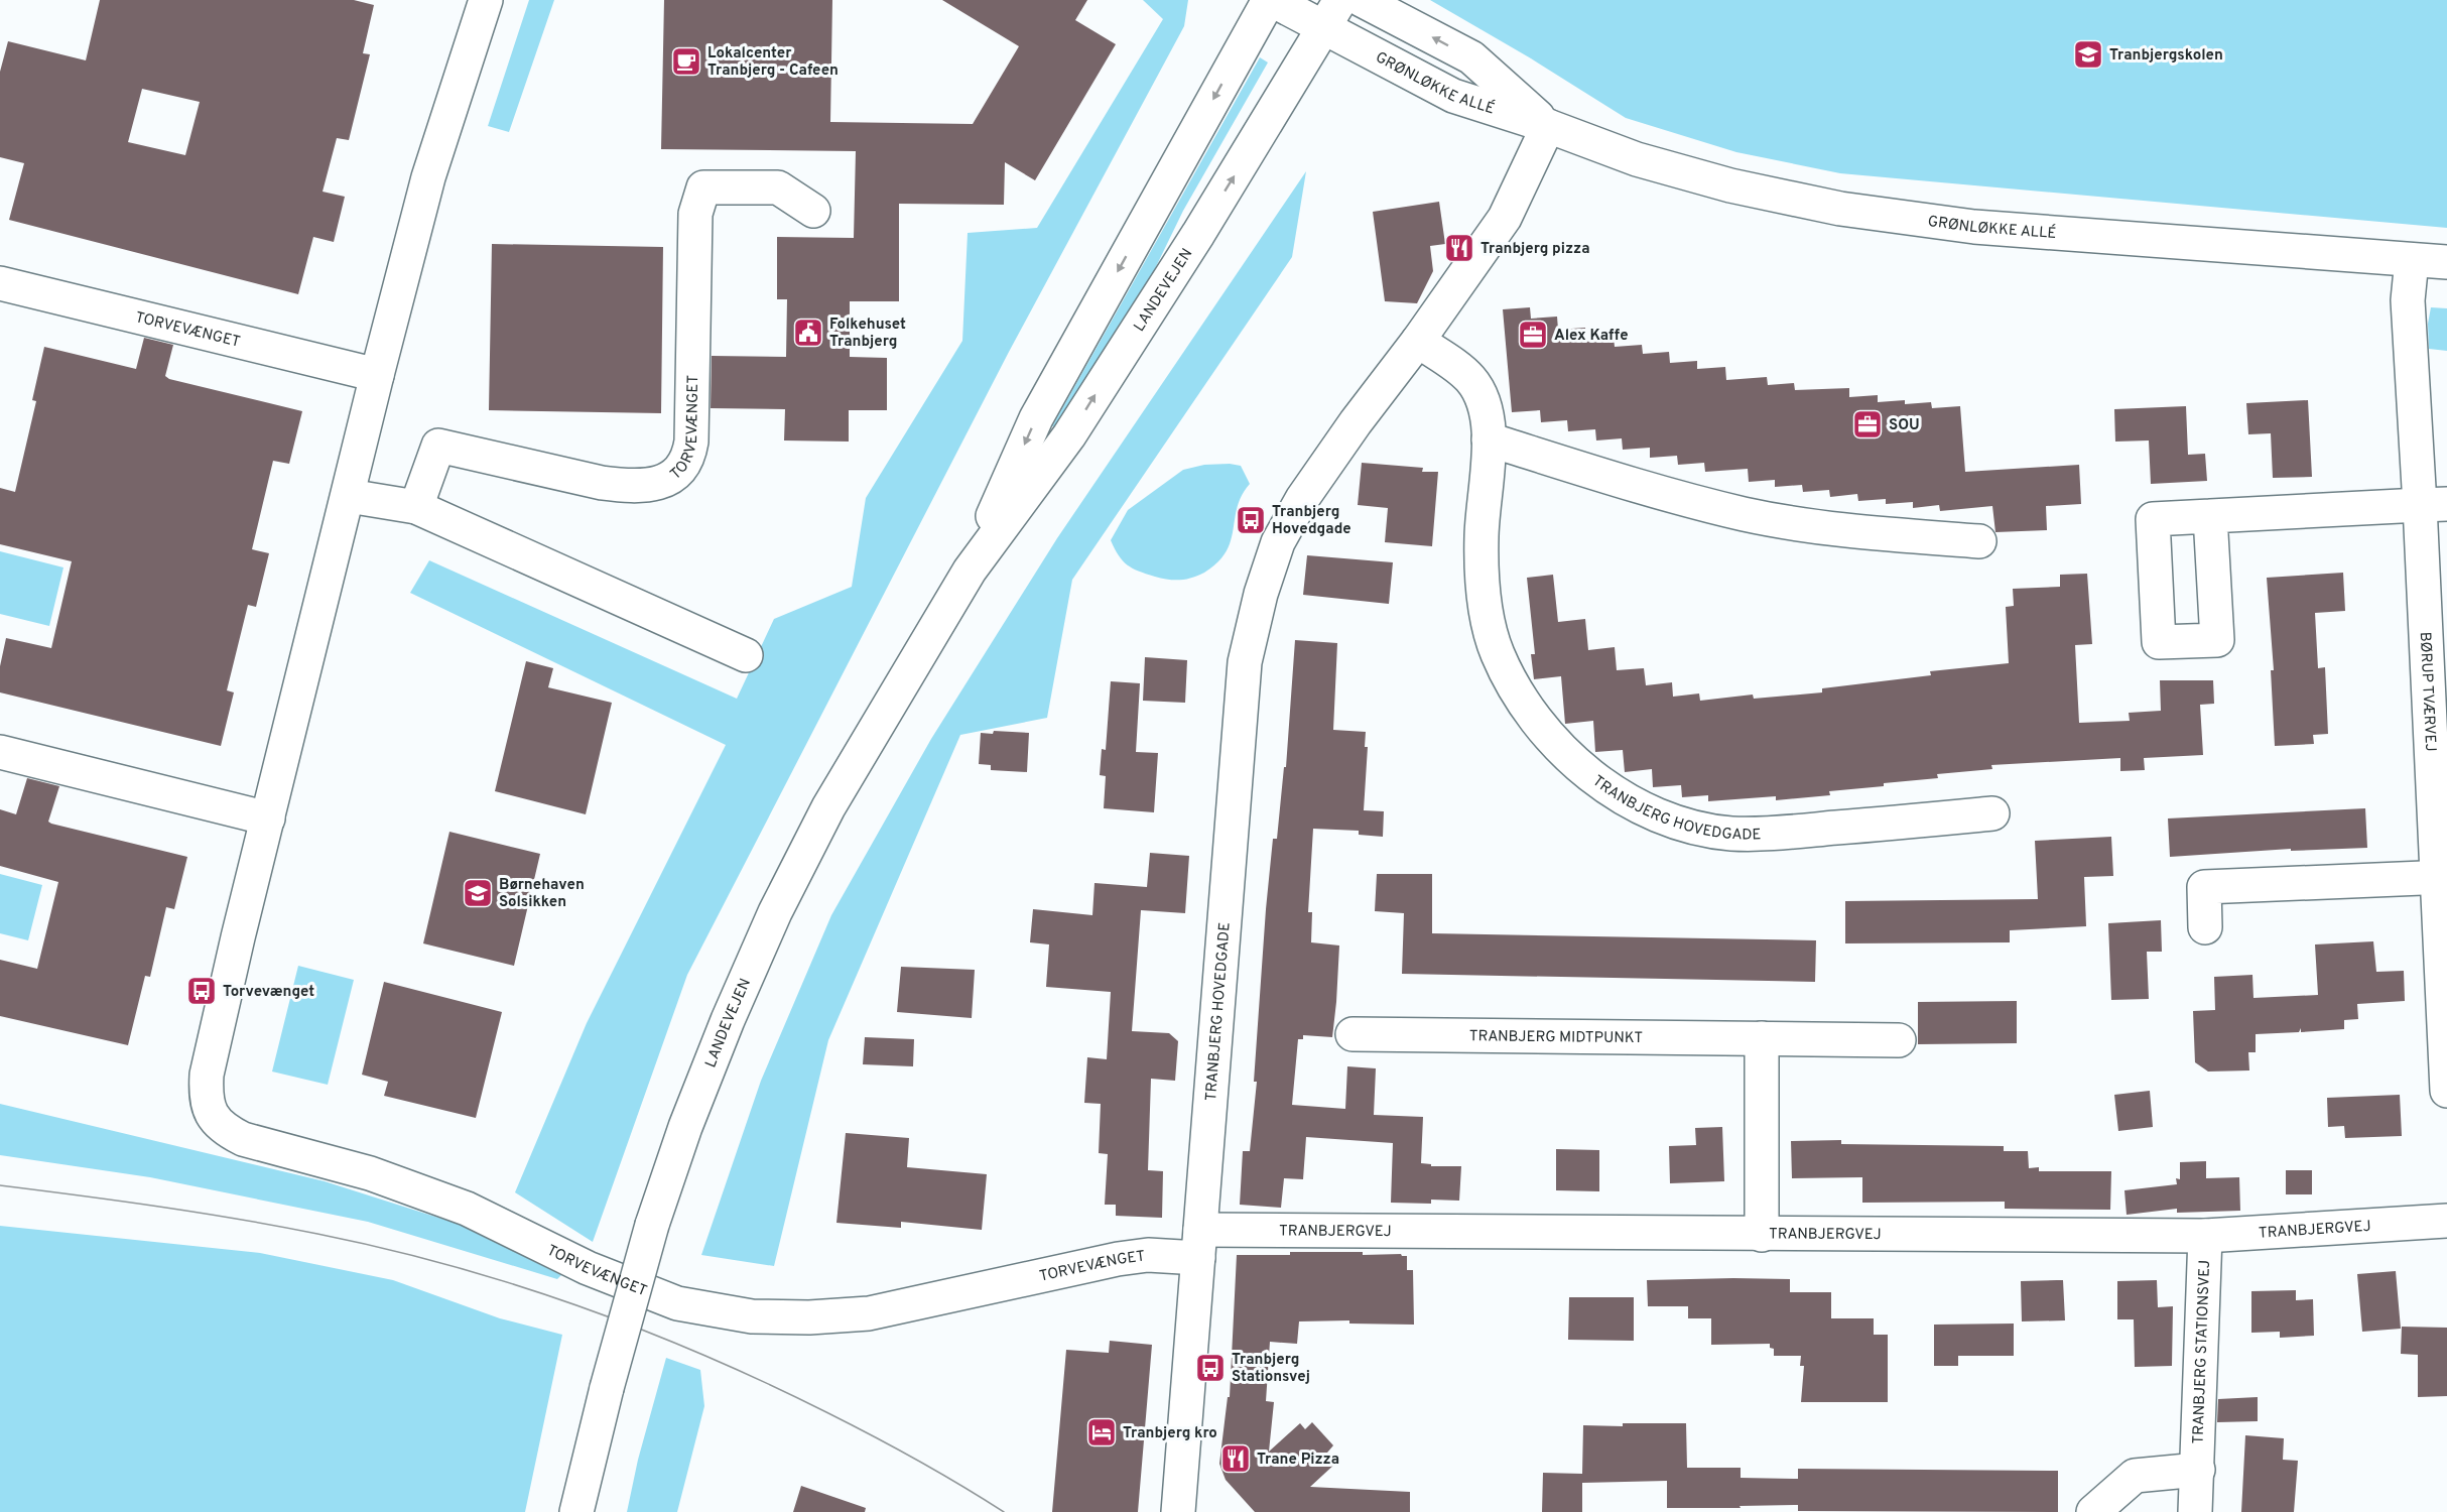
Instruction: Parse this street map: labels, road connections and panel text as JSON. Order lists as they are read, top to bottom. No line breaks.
{"streets":{"street":["GRØNLØKKE ALLÉ","LANDEVEJEN","TORVEVÆNGET","BØRUP TVÆRVEJ","TRANBJERG HOVEDGADE","TRANBJERG MIDTPUNKT","TRANBJERGVEJ","TRANBJERG STATIONSVEJ"]},"crossings":[["GRØNLØKKE ALLÉ","LANDEVEJEN"],["GRØNLØKKE ALLÉ","BØRUP TVÆRVEJ"],["GRØNLØKKE ALLÉ","TRANBJERG HOVEDGADE"],["TORVEVÆNGET","TRANBJERG HOVEDGADE"],["TORVEVÆNGET","TRANBJERGVEJ"],["TRANBJERG HOVEDGADE","TRANBJERGVEJ"],["TRANBJERGVEJ","TRANBJERG STATIONSVEJ"]],"places":{"school or university":["Tranbjergskolen","Børnehaven Solsikken"],"cafe":["Lokalcenter Tranbjerg - Cafeen"],"restaurant":["Tranbjerg pizza","Trane Pizza"],"public building":["Folkehuset Tranbjerg"],"office":["Alex Kaffe","SOU"],"bus stop":["Tranbjerg Hovedgade","Torvevænget","Tranbjerg Stationsvej"],"hotel":["Tranbjerg kro"]}}
